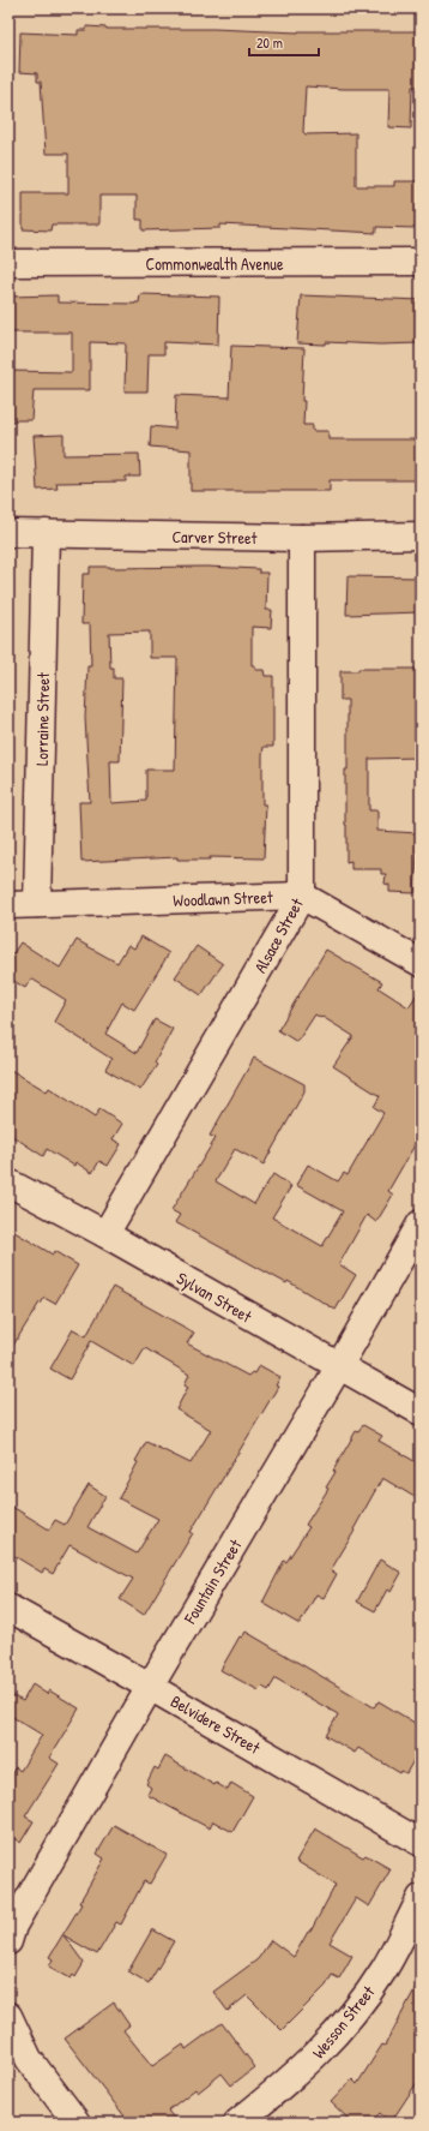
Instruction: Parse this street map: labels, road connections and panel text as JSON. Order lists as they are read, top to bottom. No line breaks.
{"streets":{"street":["Commonwealth Avenue","Carver Street","Lorraine Street","Woodlawn Street","Alsace Street","Sylvan Street","Fountain Street","Belvidere Street","Wesson Street"]},"crossings":[["Carver Street","Lorraine Street"],["Carver Street","Alsace Street"],["Lorraine Street","Woodlawn Street"],["Woodlawn Street","Alsace Street"],["Alsace Street","Sylvan Street"],["Sylvan Street","Fountain Street"],["Fountain Street","Belvidere Street"]],"scale_bar":"20 m"}
